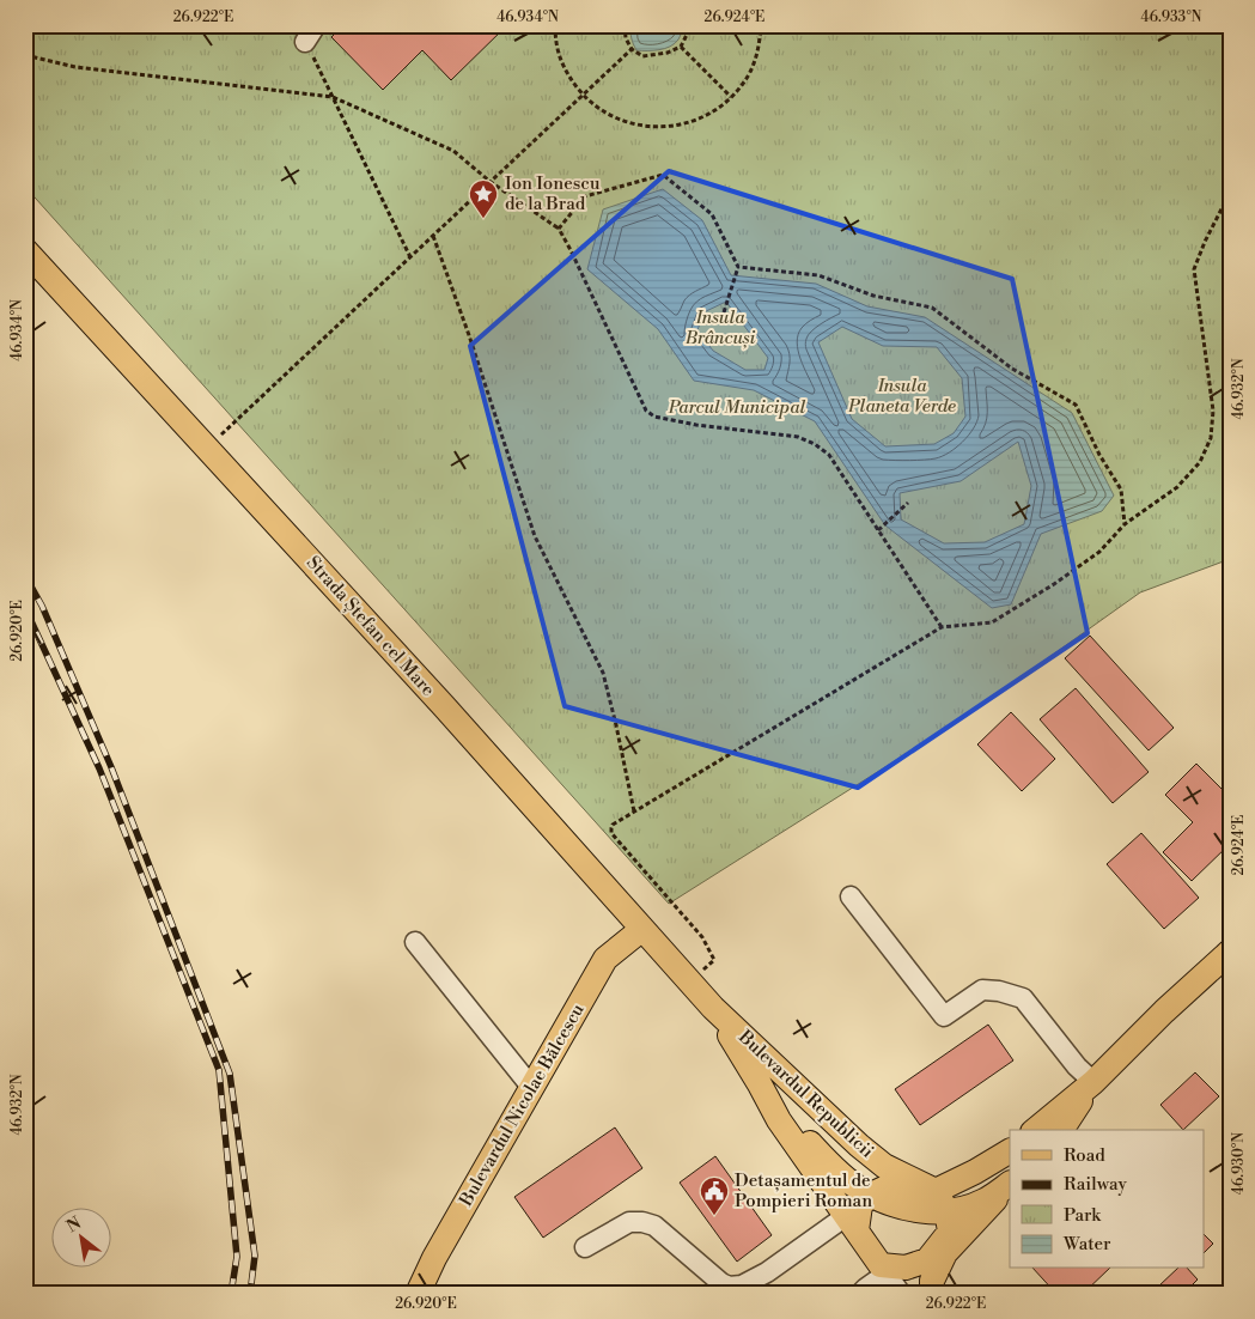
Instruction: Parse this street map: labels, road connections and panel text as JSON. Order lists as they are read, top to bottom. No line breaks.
{"streets":{"main road":["Strada Ștefan cel Mare","Bulevardul Republicii","Bulevardul Nicolae Bălcescu"]},"crossings":[["Strada Ștefan cel Mare","Bulevardul Republicii"],["Strada Ștefan cel Mare","Bulevardul Nicolae Bălcescu"]],"parks":["Insula Brâncuși","Insula Planeta Verde","Parcul Municipal"],"places":{"place":["Ion Ionescu de la Brad"],"public building":["Detașamentul de Pompieri Roman"]},"legend":["Road","Railway","Park","Water"],"north":"top left","coordinates":["26.922°E","46.934°N","26.924°E","46.933°N","46.932°N","26.920°E","46.930°N"]}
